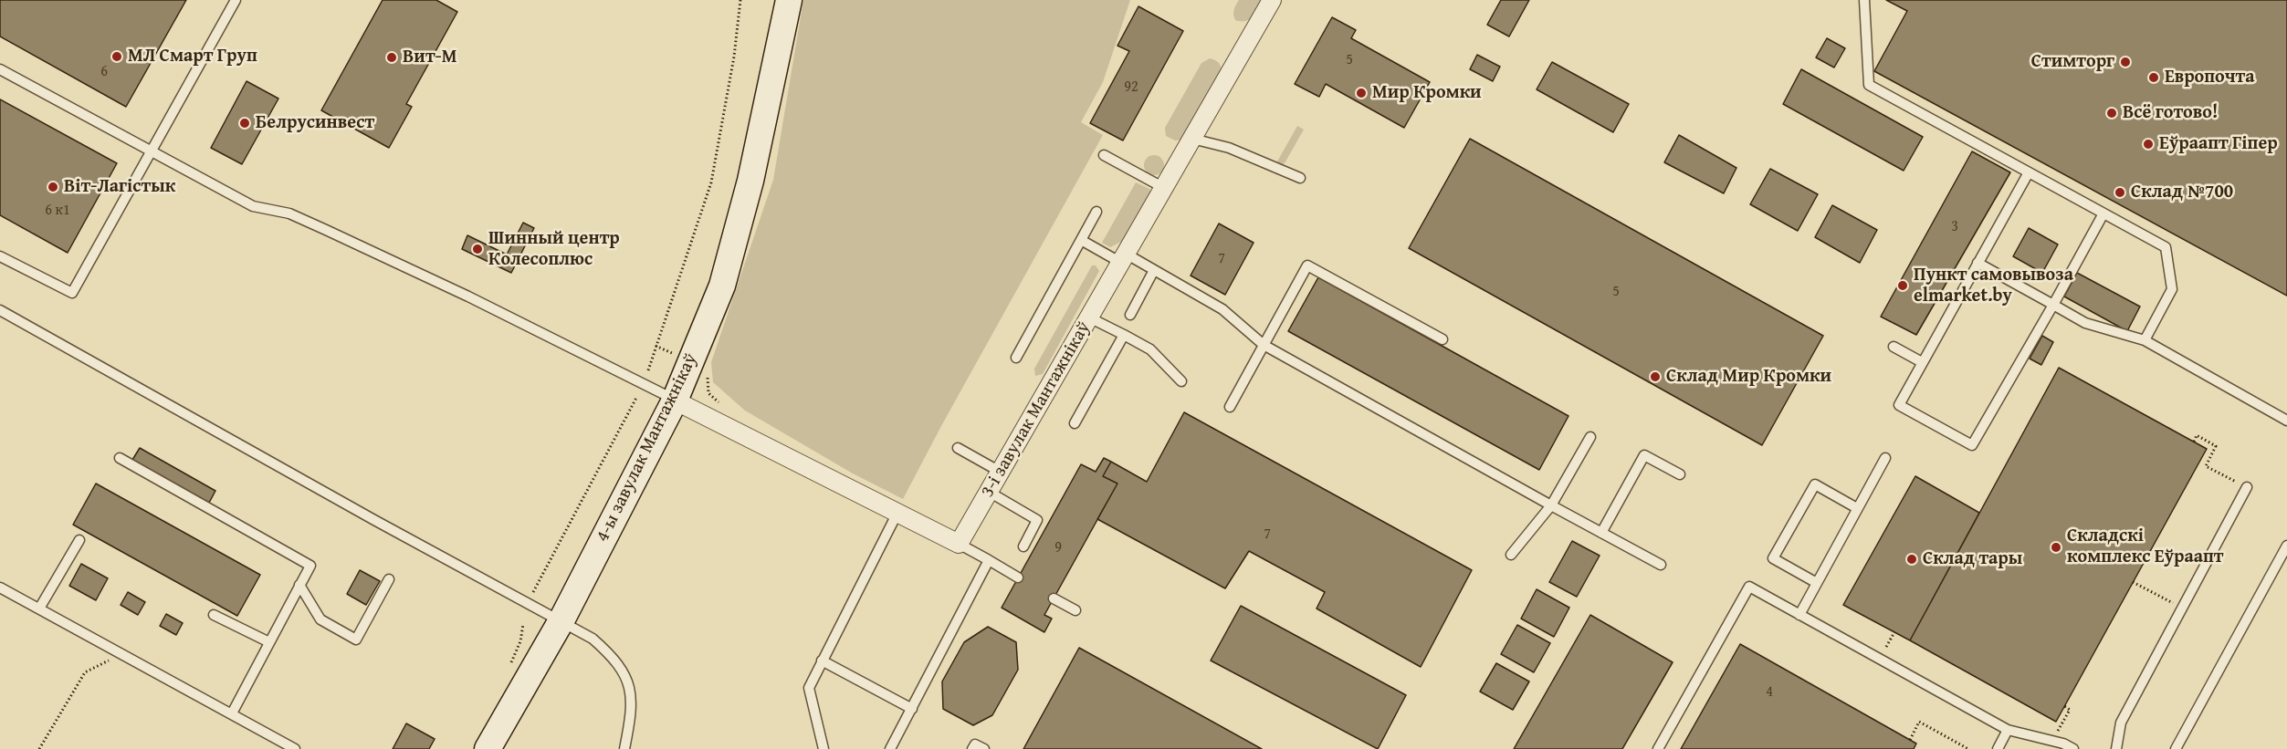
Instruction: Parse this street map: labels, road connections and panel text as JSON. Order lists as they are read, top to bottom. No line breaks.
{"streets":{"street":["3-і завулак Мантажнікаў","4-ы завулак Мантажнікаў"]},"places":["МЛ Смарт Груп","Вит-М","Стимторг","Европочта","Мир Кромки","Всё готово!","Белрусинвест","Еўраапт Гіпер","Віт-Лагістык","Склад №700","Шинный центр Колесоплюс","Пункт самовывоза elmarket.by","Склад Мир Кромки","Складскі комплекс Еўраапт","Склад тары"],"house_numbers":["5","6","92","6 к1","3","7","5","7","9","4"]}
